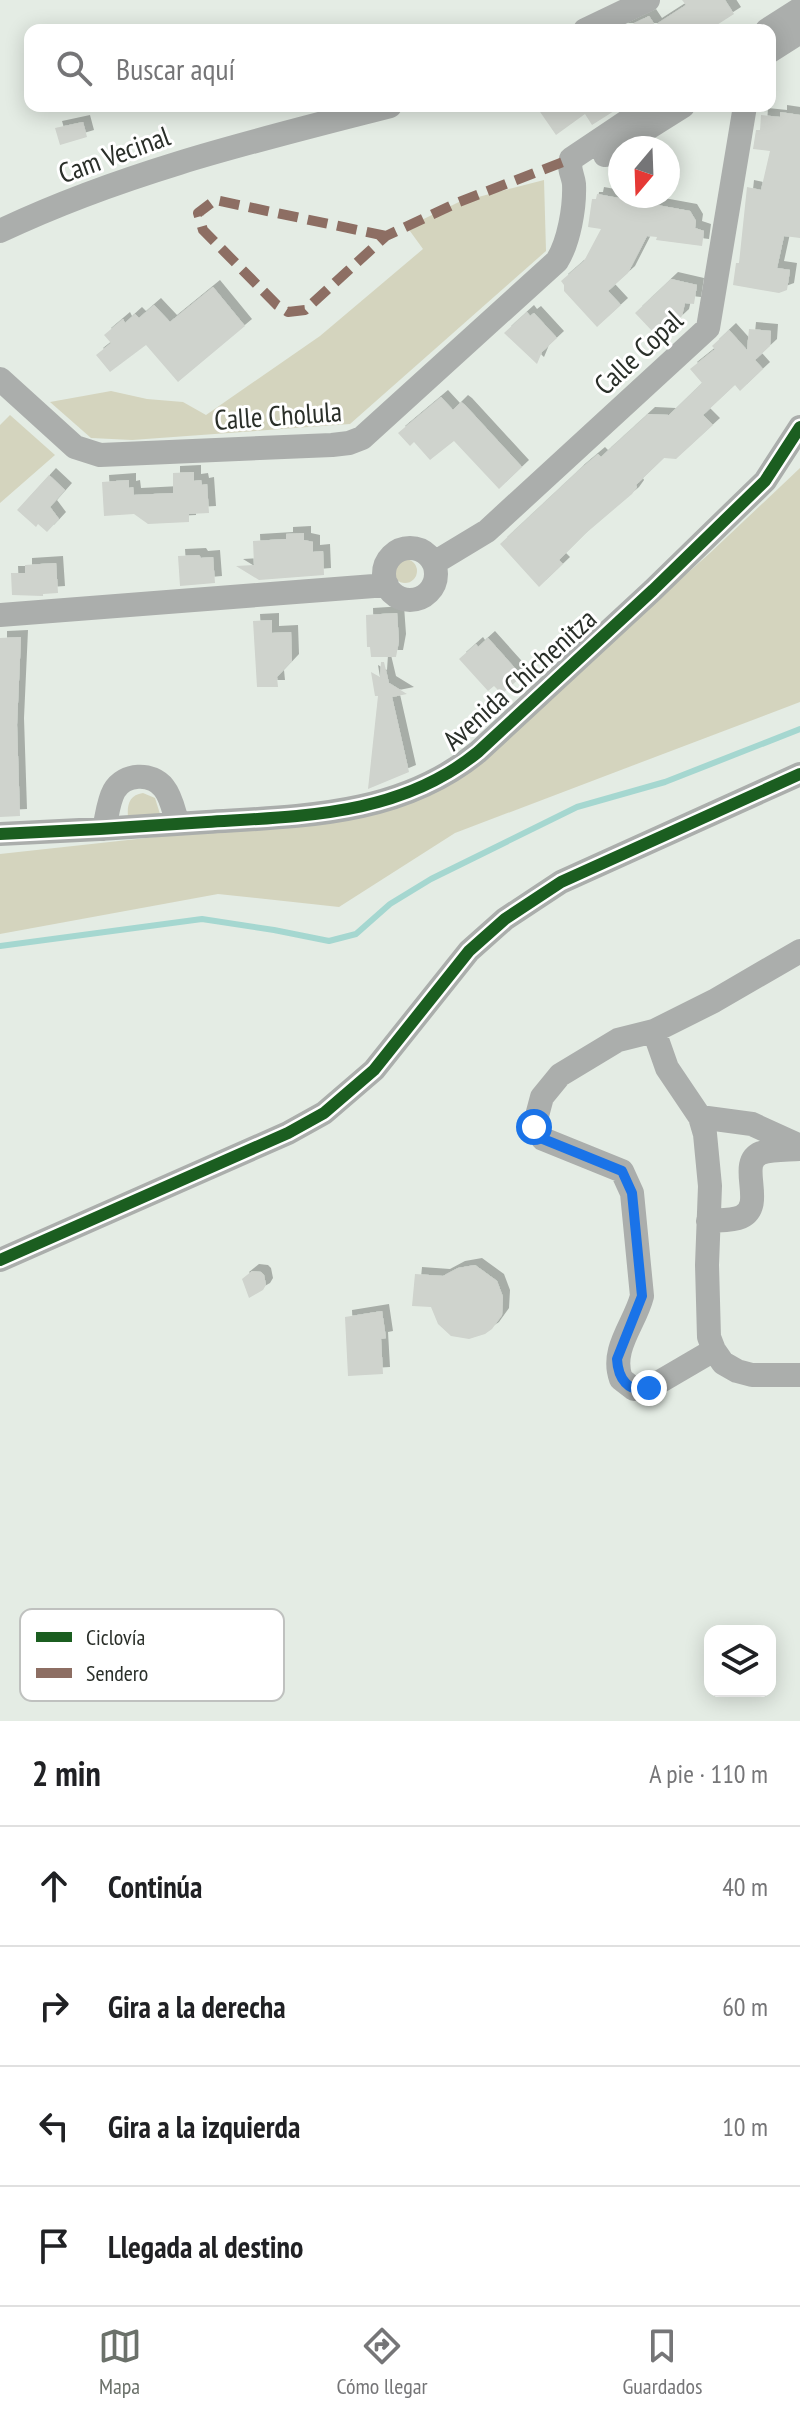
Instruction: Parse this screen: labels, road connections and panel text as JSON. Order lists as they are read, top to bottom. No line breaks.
{"streets":{"street":["Cam Vecinal","Calle Copal","Calle Cholula","Avenida Chichenitza"]},"legend":["Ciclovía","Sendero"],"north":"bottom","page":{"search":"Buscar aquí","heading":["2 min","A pie · 110 m"],"list":[["Continúa","40 m"],["Gira a la derecha","60 m"],["Gira a la izquierda","10 m"],"Llegada al destino"],"nav":["Mapa","Cómo llegar","Guardados"]}}
